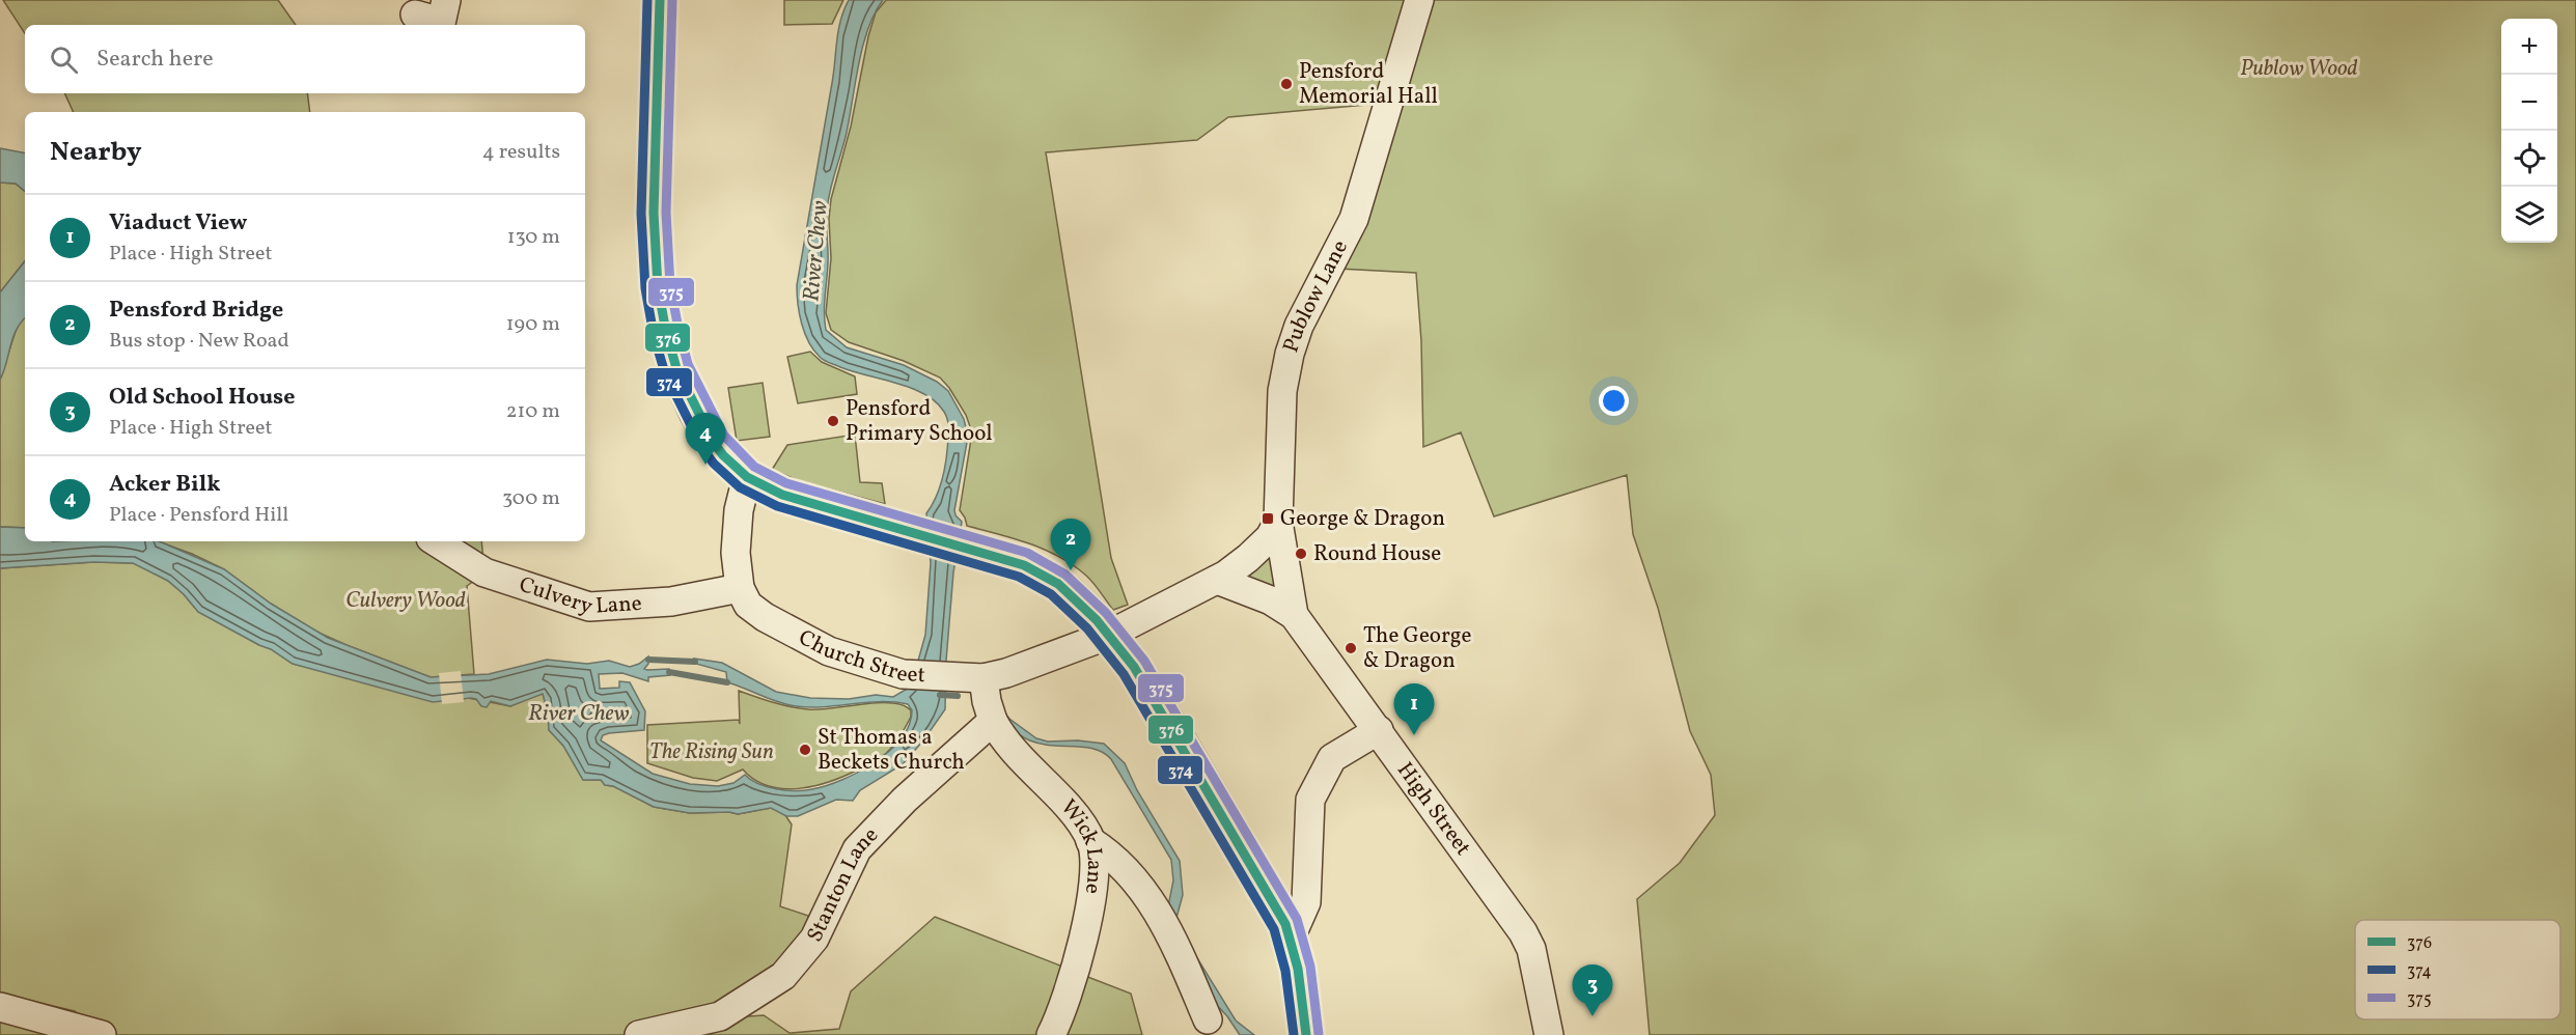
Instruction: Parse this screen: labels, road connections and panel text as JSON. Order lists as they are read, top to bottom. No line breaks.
{"streets":{"street":["Publow Lane","Culvery Lane","Church Street","High Street","Wick Lane","Stanton Lane"]},"crossings":[["Publow Lane","High Street"],["Culvery Lane","Church Street"],["Wick Lane","Stanton Lane"]],"water":["River Chew"],"parks":["Publow Wood","Culvery Wood","The Rising Sun"],"places":{"other":["Pensford Memorial Hall","Pensford Primary School","Round House","The George & Dragon","St Thomas a Beckets Church"],"transit":["George & Dragon"]},"lines":["transit line 376","transit line 374","transit line 375"],"legend":["376","374","375"],"page":{"map_buttons":["+","−"],"search":"Search here","heading":["Nearby","4 results"],"list":[{"mark":"1","name":"Viaduct View","note":"Place · High Street","value":"130 m"},{"mark":"2","name":"Pensford Bridge","note":"Bus stop · New Road","value":"190 m"},{"mark":"3","name":"Old School House","note":"Place · High Street","value":"210 m"},{"mark":"4","name":"Acker Bilk","note":"Place · Pensford Hill","value":"300 m"}],"pins":["4","2","1","3"]}}
